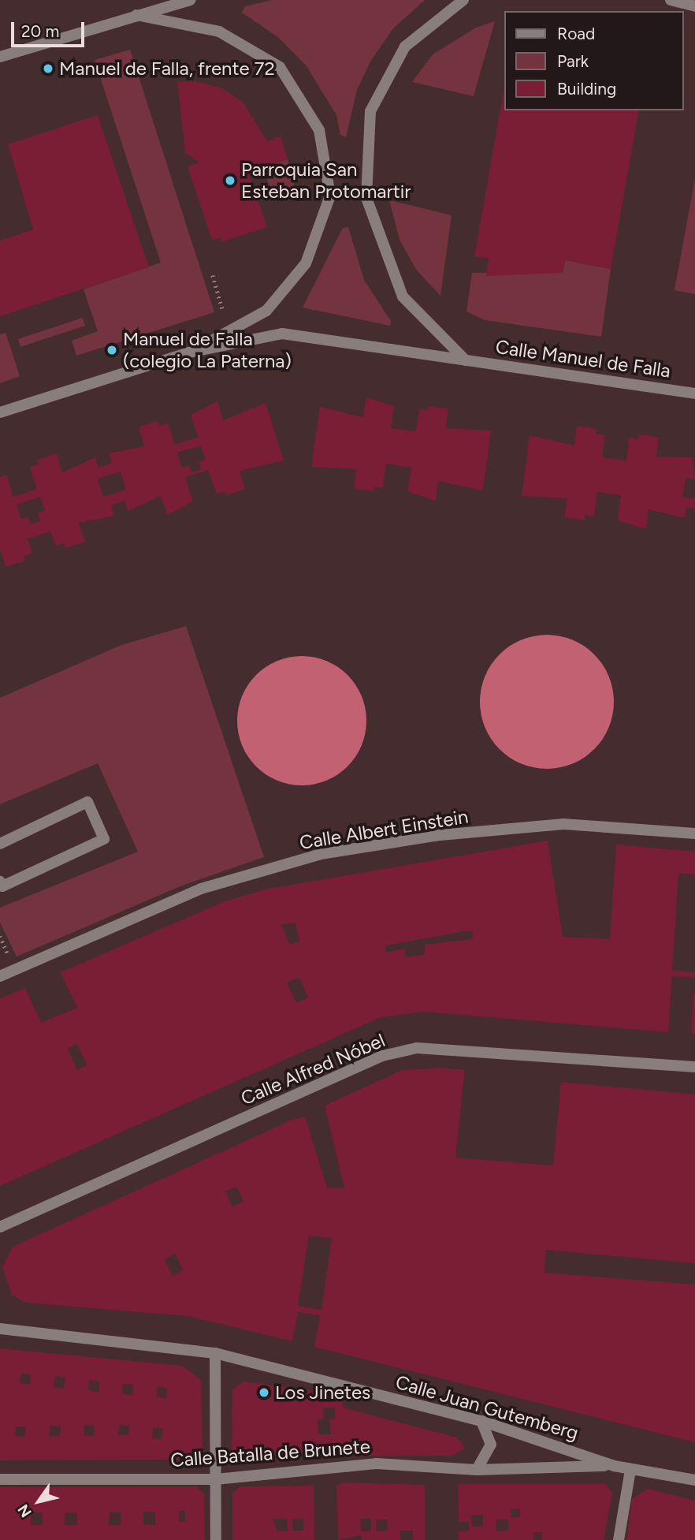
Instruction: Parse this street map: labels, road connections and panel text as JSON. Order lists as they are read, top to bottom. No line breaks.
{"streets":{"street":["Calle Manuel de Falla","Calle Albert Einstein","Calle Alfred Nóbel","Calle Juan Gutemberg","Calle Batalla de Brunete"]},"crossings":[["Calle Juan Gutemberg","Calle Batalla de Brunete"]],"places":["Manuel de Falla, frente 72","Parroquia San Esteban Protomartir","Manuel de Falla (colegio La Paterna)","Los Jinetes"],"legend":["Road","Park","Building"],"scale_bar":"20 m","north":"bottom left"}
